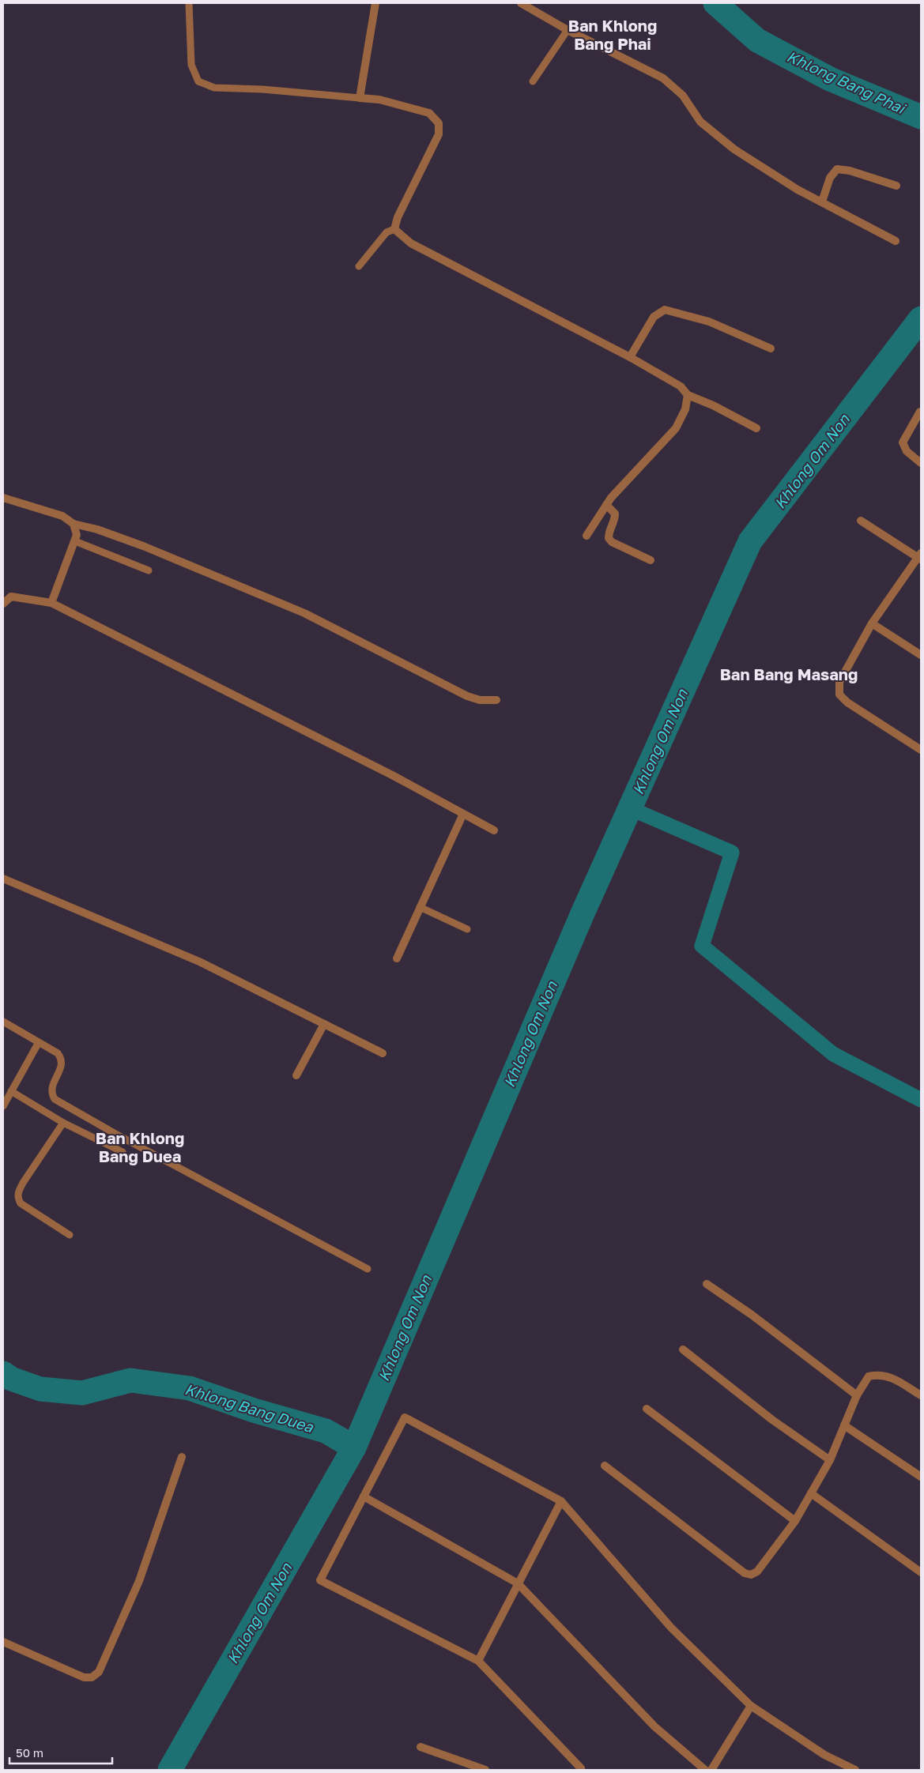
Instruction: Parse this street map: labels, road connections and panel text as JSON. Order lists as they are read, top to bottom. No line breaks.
{"districts":["Ban Khlong Bang Phai","Ban Bang Masang","Ban Khlong Bang Duea"],"water":["Khlong Bang Phai","Khlong Om Non","Khlong Bang Duea"],"scale_bar":"50 m"}
